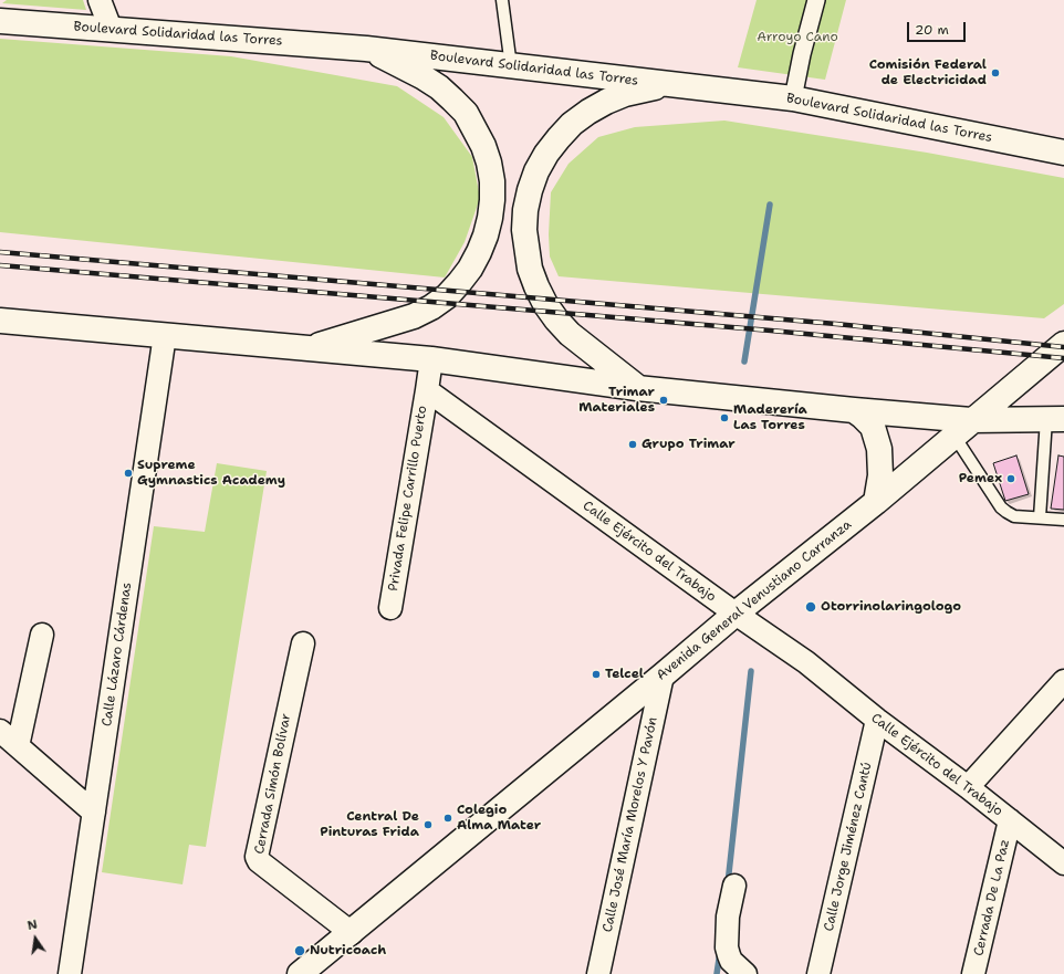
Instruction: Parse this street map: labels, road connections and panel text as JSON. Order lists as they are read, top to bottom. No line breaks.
{"streets":{"main road":["Boulevard Solidaridad las Torres","Avenida General Venustiano Carranza"],"street":["Privada Felipe Carrillo Puerto","Calle Ejército del Trabajo","Calle Lázaro Cárdenas","Cerrada Simón Bolívar","Calle José María Morelos Y Pavón","Calle Jorge Jiménez Cantú","Cerrada De La Paz"]},"crossings":[["Privada Felipe Carrillo Puerto","Calle Ejército del Trabajo"],["Calle Ejército del Trabajo","Avenida General Venustiano Carranza"],["Calle Ejército del Trabajo","Calle Jorge Jiménez Cantú"],["Calle Ejército del Trabajo","Cerrada De La Paz"],["Avenida General Venustiano Carranza","Cerrada Simón Bolívar"],["Avenida General Venustiano Carranza","Calle José María Morelos Y Pavón"]],"parks":["Arroyo Cano"],"places":["Comisión Federal de Electricidad","Trimar Materiales","Maderería Las Torres","Grupo Trimar","Supreme Gymnastics Academy","Pemex","Otorrinolaringologo","Telcel","Colegio Alma Mater","Central De Pinturas Frida","Nutricoach"],"scale_bar":"20 m","north":"top"}
